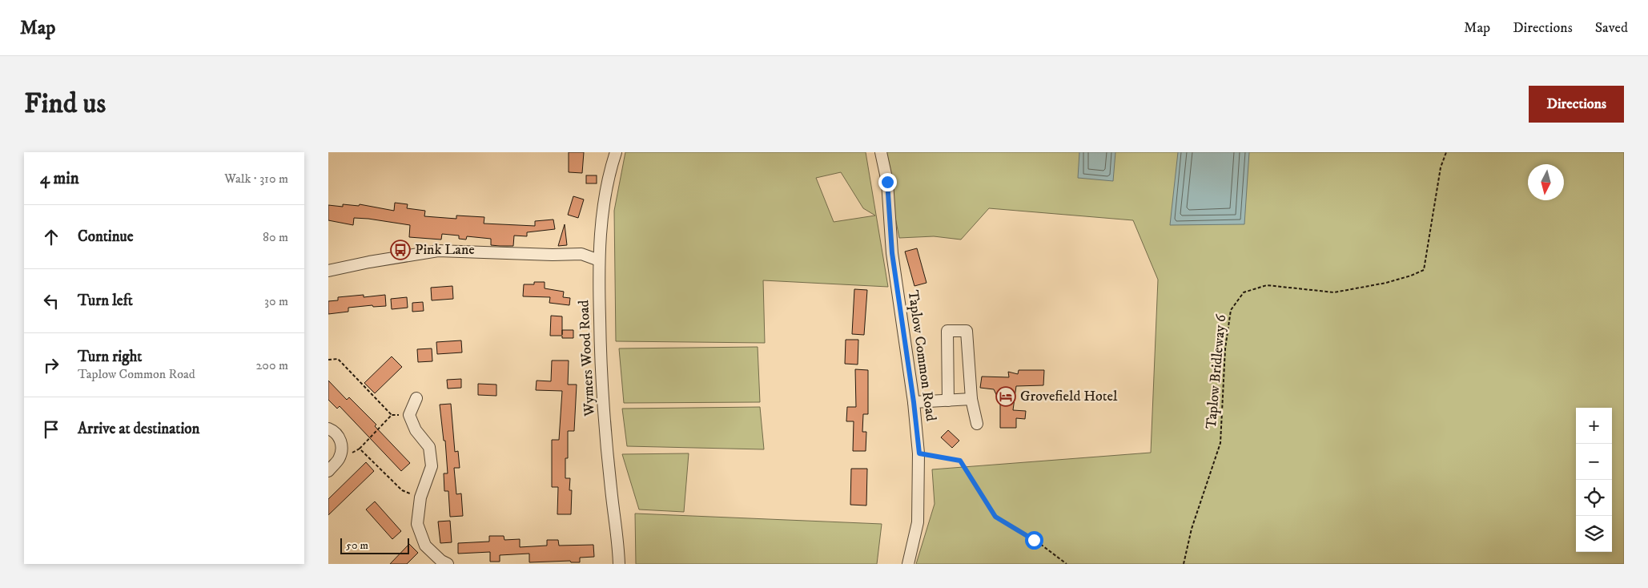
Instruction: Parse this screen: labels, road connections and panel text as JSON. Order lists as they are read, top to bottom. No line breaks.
{"streets":{"street":["Taplow Common Road","Wymers Wood Road"],"path":["Taplow Bridleway 6"]},"places":{"bus stop":["Pink Lane"],"hotel":["Grovefield Hotel"]},"scale_bar":"50 m","north":"bottom","page":{"header":"Map","nav":["Map","Directions","Saved"],"buttons":"Directions","title":"Find us","heading":["4 min","Walk · 310 m"],"list":[["Continue","80 m"],["Turn left","30 m"],["Turn right","Taplow Common Road","200 m"],"Arrive at destination"],"map_buttons":["+","−"],"scale":"50 m"}}
